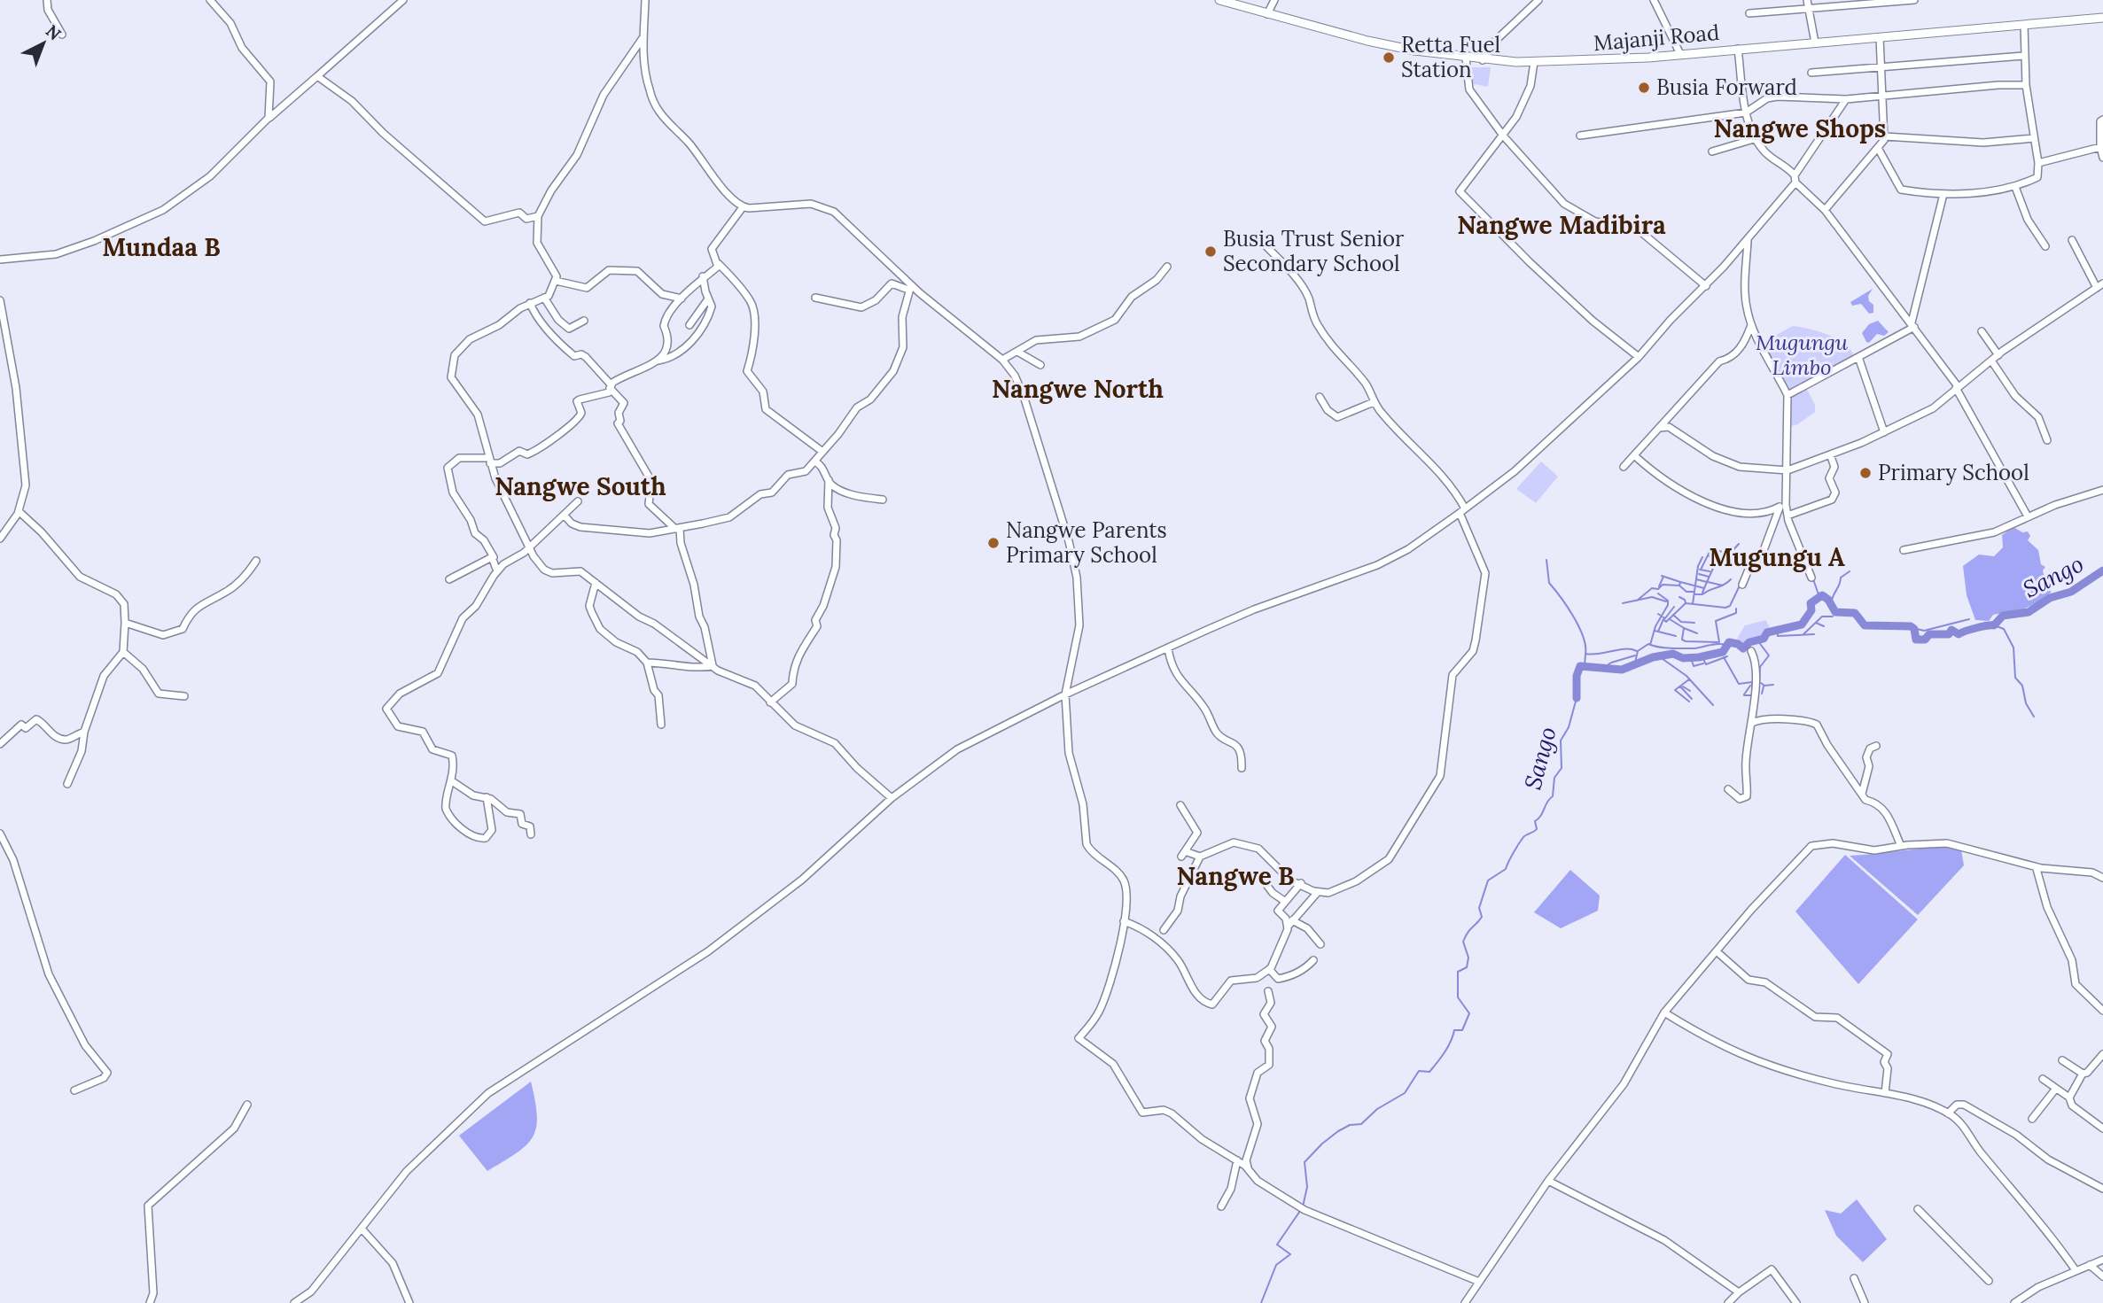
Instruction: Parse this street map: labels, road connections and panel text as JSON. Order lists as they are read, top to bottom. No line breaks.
{"streets":{"main road":["Majanji Road"]},"districts":["Nangwe Shops","Nangwe Madibira","Mundaa B","Nangwe North","Nangwe South","Mugungu A","Nangwe B"],"water":["Sango"],"parks":["Mugungu Limbo"],"places":["Retta Fuel Station","Busia Forward","Busia Trust Senior Secondary School","Primary School","Nangwe Parents Primary School"],"north":"top right"}
